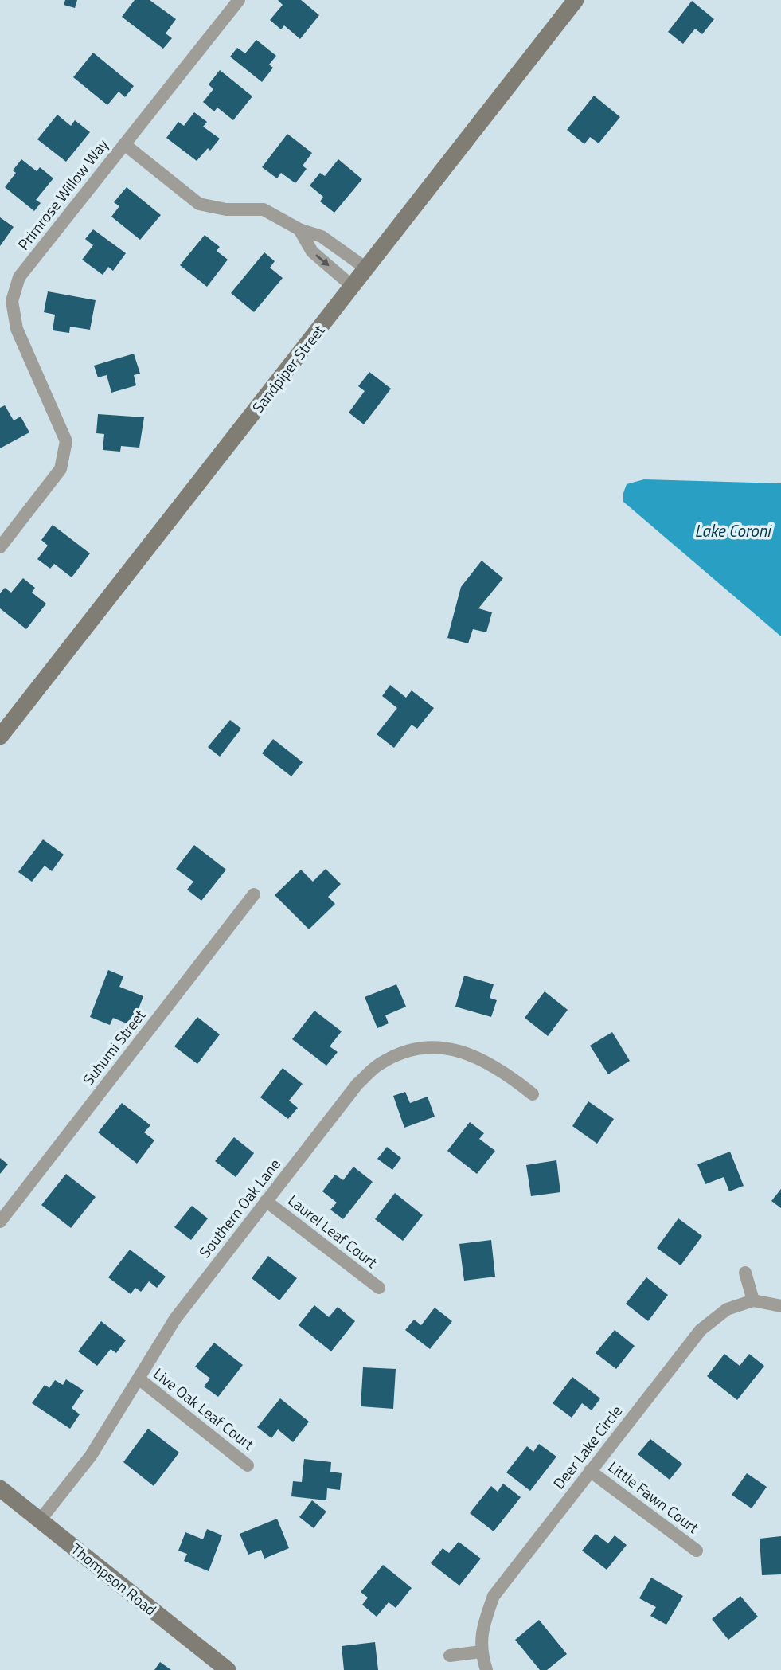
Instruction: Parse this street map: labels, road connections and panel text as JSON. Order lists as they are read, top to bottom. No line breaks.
{"streets":{"street":["Primrose Willow Way","Sandpiper Street","Suhumi Street","Southern Oak Lane","Laurel Leaf Court","Live Oak Leaf Court","Deer Lake Circle","Little Fawn Court","Thompson Road"]},"crossings":[["Southern Oak Lane","Laurel Leaf Court"],["Southern Oak Lane","Live Oak Leaf Court"],["Southern Oak Lane","Thompson Road"],["Deer Lake Circle","Little Fawn Court"]],"water":["Lake Coroni"]}
